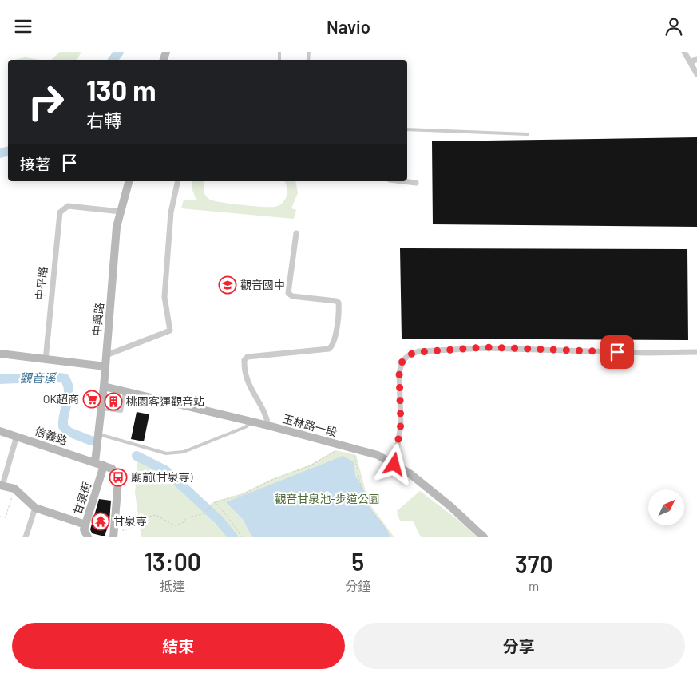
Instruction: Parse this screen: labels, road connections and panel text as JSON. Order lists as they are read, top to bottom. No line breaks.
{"streets":{"street":["中平路","中興路","玉林路一段","信義路","甘泉街"]},"crossings":[["中平路","中興路"],["中興路","玉林路一段"],["中興路","信義路"]],"water":["觀音溪"],"parks":["觀音甘泉池-步道公園"],"places":{"school or university":["觀音國中"],"supermarket":["OK超商"],"building":["桃園客運觀音站"],"bus stop":["廟前(甘泉寺)"],"temple":["甘泉寺"]},"north":"top right","page":{"header":"Navio","turn":["130 m","右轉"],"then":"接著","eta":["13:00","抵達","5","分鐘","370","m"],"buttons":["結束","分享"]}}
